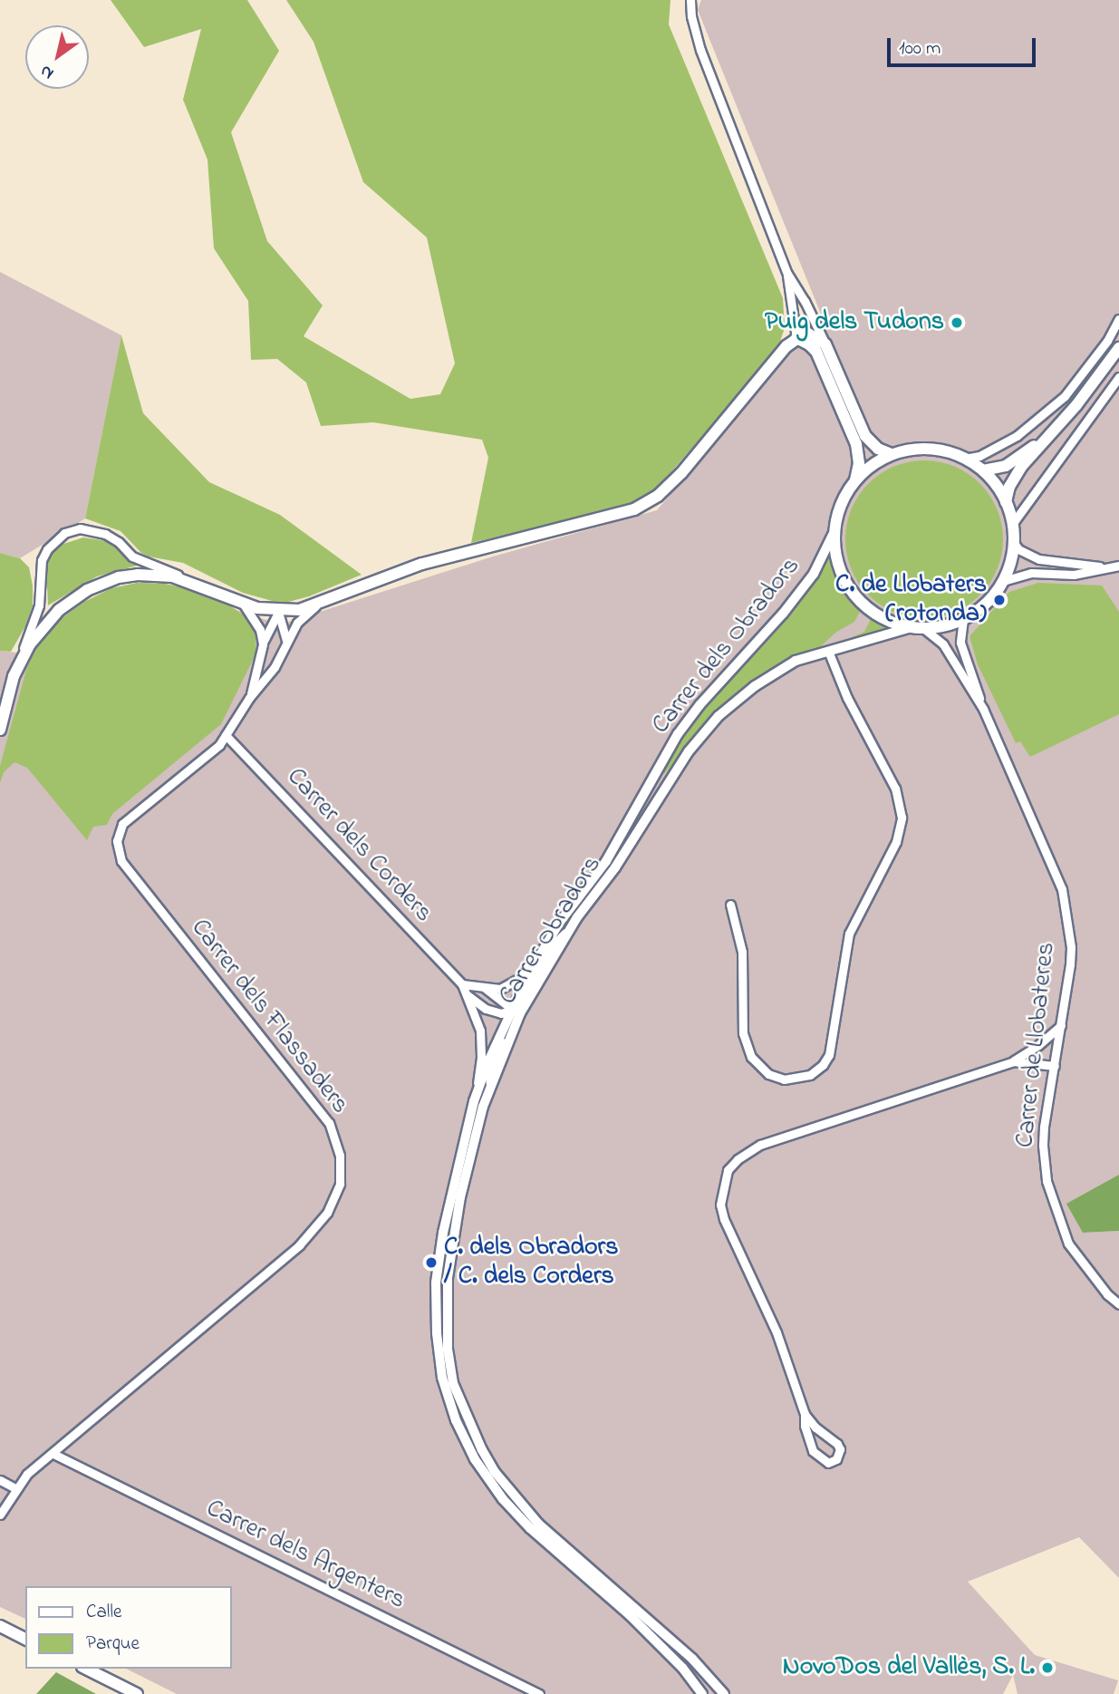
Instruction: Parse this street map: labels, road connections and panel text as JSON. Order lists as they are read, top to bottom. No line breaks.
{"streets":{"street":["Carrer dels Obradors","Carrer dels Corders","Carrer Obradors","Carrer dels Flassaders","Carrer de Llobateres","Carrer dels Argenters"]},"crossings":[["Carrer dels Obradors","Carrer dels Corders"],["Carrer dels Obradors","Carrer Obradors"],["Carrer dels Obradors","Carrer de Llobateres"],["Carrer dels Corders","Carrer dels Flassaders"],["Carrer Obradors","Carrer de Llobateres"],["Carrer dels Flassaders","Carrer dels Argenters"]],"places":["Puig dels Tudons","C. de Llobaters (rotonda)","C. dels Obradors / C. dels Corders","NovoDos del Vallès, S. L."],"legend":["Calle","Parque"],"scale_bar":"100 m","north":"bottom left"}
